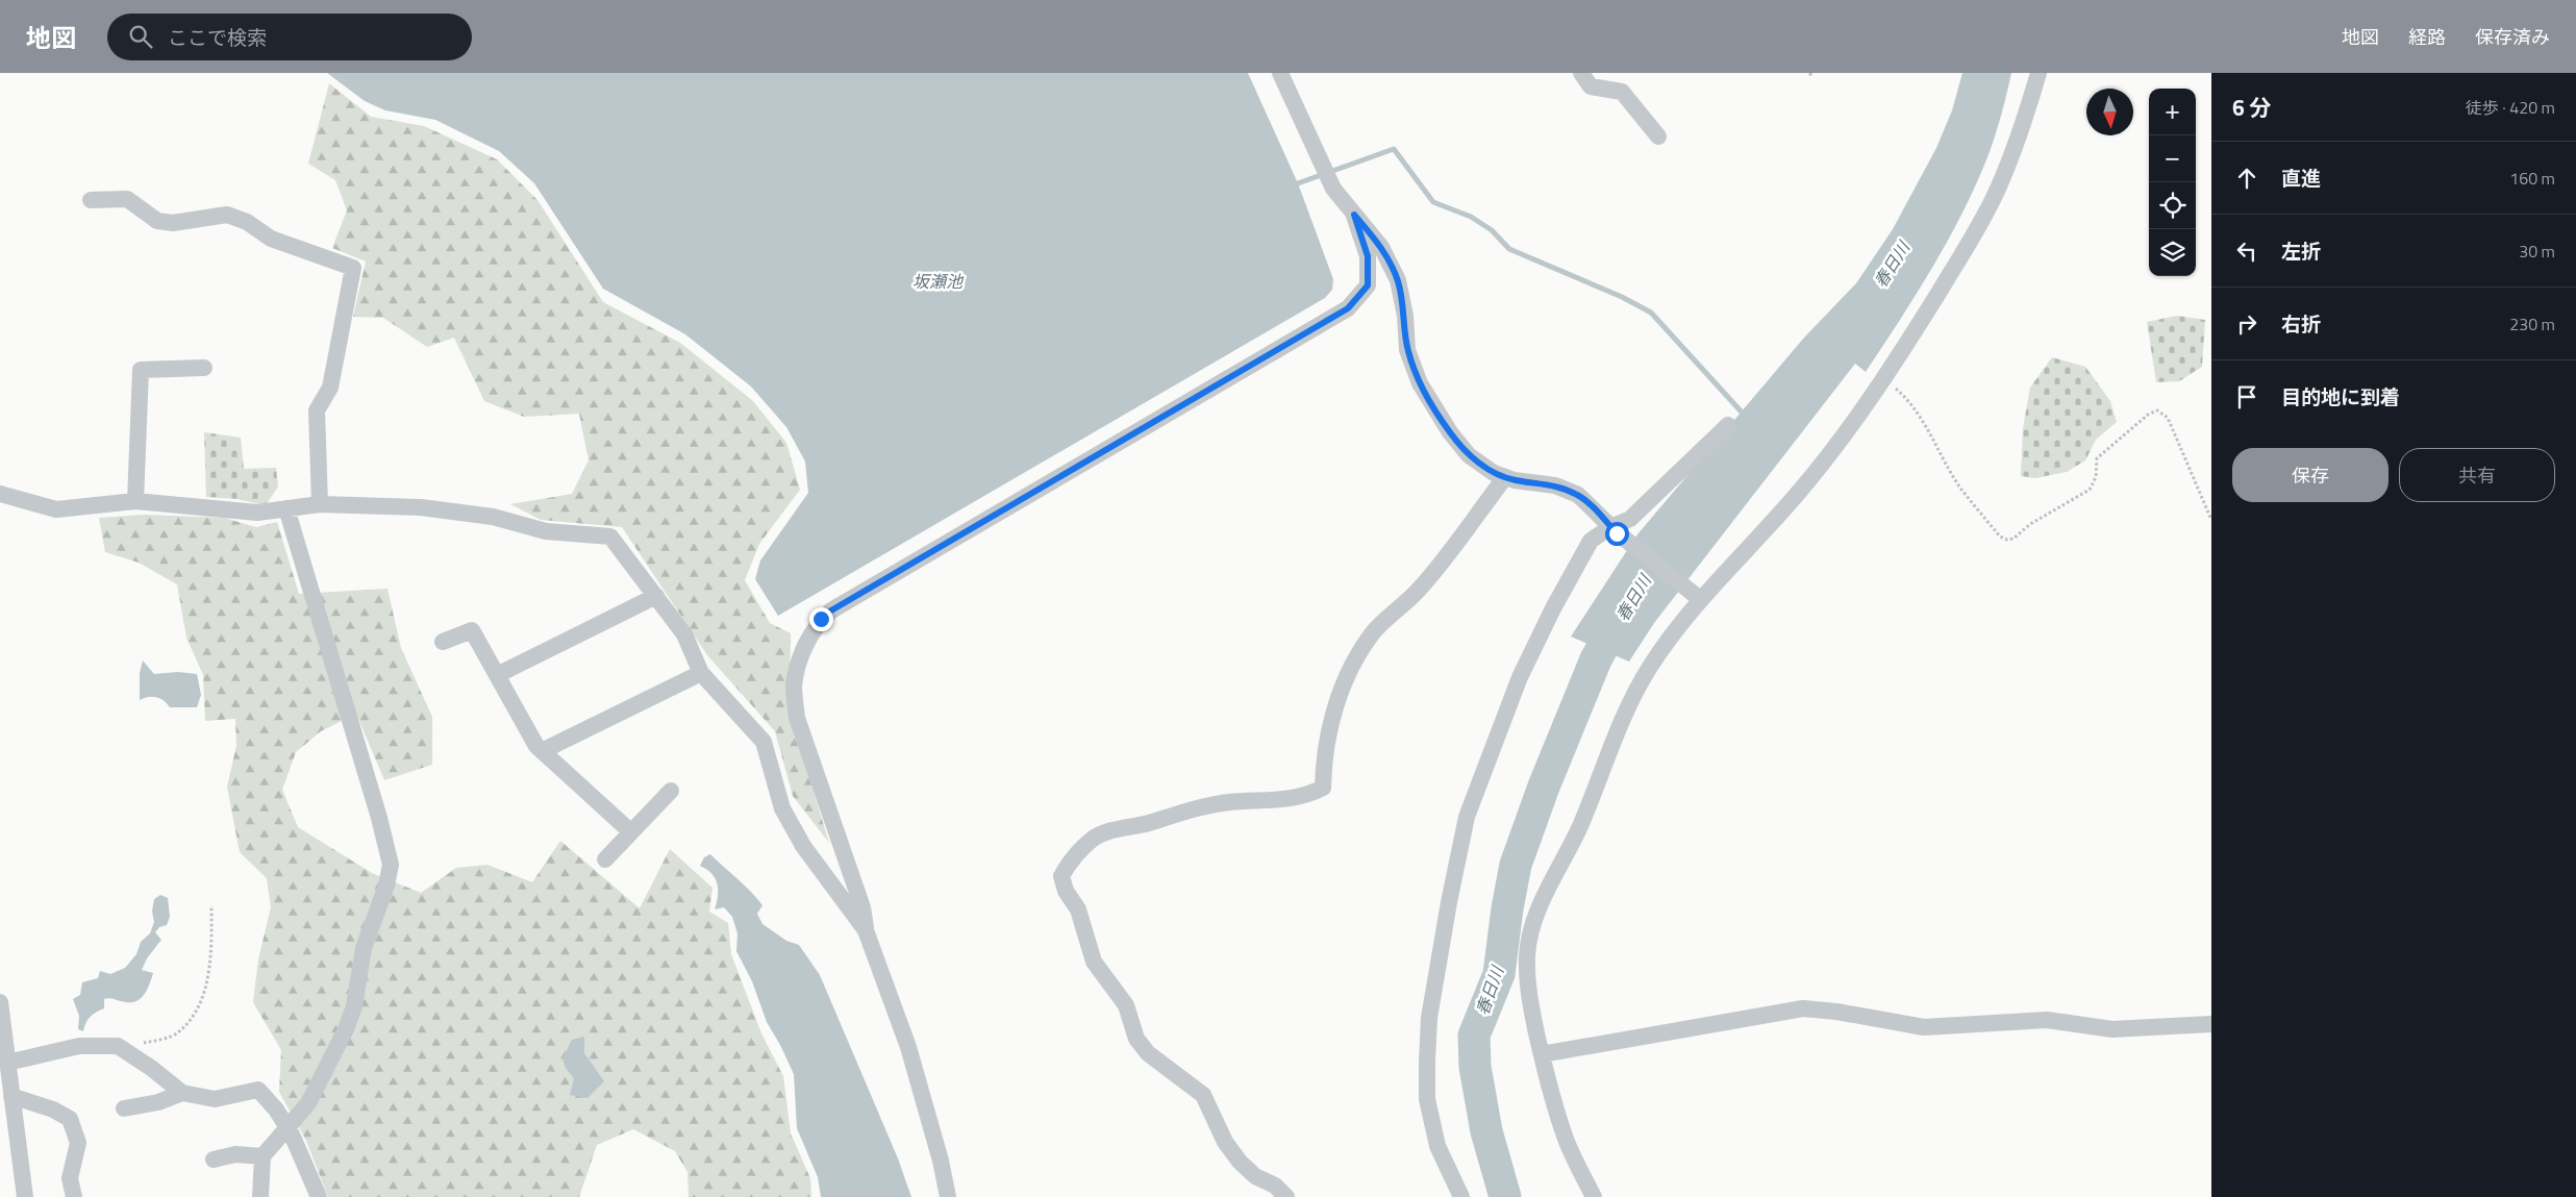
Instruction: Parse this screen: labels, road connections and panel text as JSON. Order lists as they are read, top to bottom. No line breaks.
{"water":["春日川","坂瀬池"],"north":"bottom","page":{"header":"地図","search":"ここで検索","nav":["地図","経路","保存済み"],"heading":["6 分","徒歩 · 420 m"],"map_buttons":["+","−"],"list":[["直進","160 m"],["左折","30 m"],["右折","230 m"],"目的地に到着"],"buttons":["保存","共有"]}}
